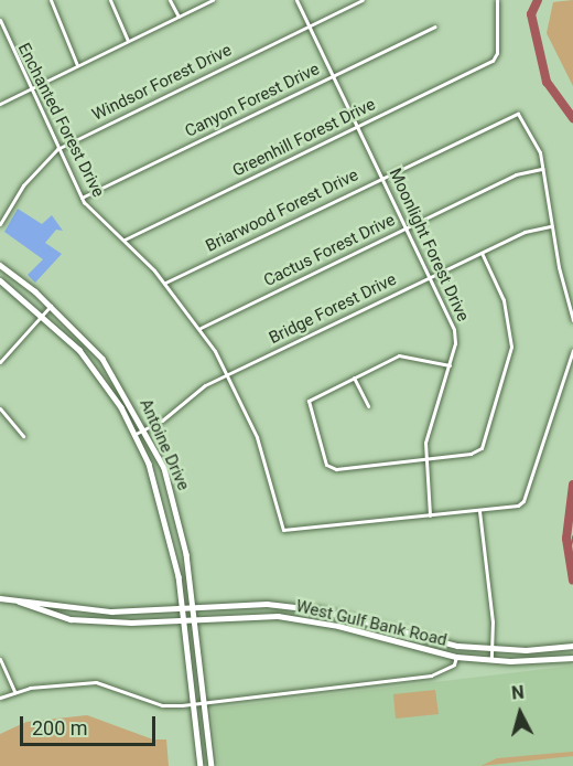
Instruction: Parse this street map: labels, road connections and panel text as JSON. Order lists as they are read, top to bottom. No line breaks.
{"streets":{"main road":["Antoine Drive","West Gulf Bank Road"],"street":["Windsor Forest Drive","Canyon Forest Drive","Enchanted Forest Drive","Greenhill Forest Drive","Briarwood Forest Drive","Moonlight Forest Drive","Cactus Forest Drive","Bridge Forest Drive"]},"crossings":[["Windsor Forest Drive","Enchanted Forest Drive"],["Windsor Forest Drive","Moonlight Forest Drive"],["Canyon Forest Drive","Enchanted Forest Drive"],["Canyon Forest Drive","Moonlight Forest Drive"],["Enchanted Forest Drive","Greenhill Forest Drive"],["Enchanted Forest Drive","Briarwood Forest Drive"],["Enchanted Forest Drive","Moonlight Forest Drive"],["Enchanted Forest Drive","Cactus Forest Drive"],["Enchanted Forest Drive","Bridge Forest Drive"],["Greenhill Forest Drive","Moonlight Forest Drive"],["Briarwood Forest Drive","Moonlight Forest Drive"],["Briarwood Forest Drive","Cactus Forest Drive"],["Moonlight Forest Drive","Cactus Forest Drive"],["Moonlight Forest Drive","Bridge Forest Drive"],["Bridge Forest Drive","Antoine Drive"],["Antoine Drive","West Gulf Bank Road"]],"scale_bar":"200 m","north":"top"}
